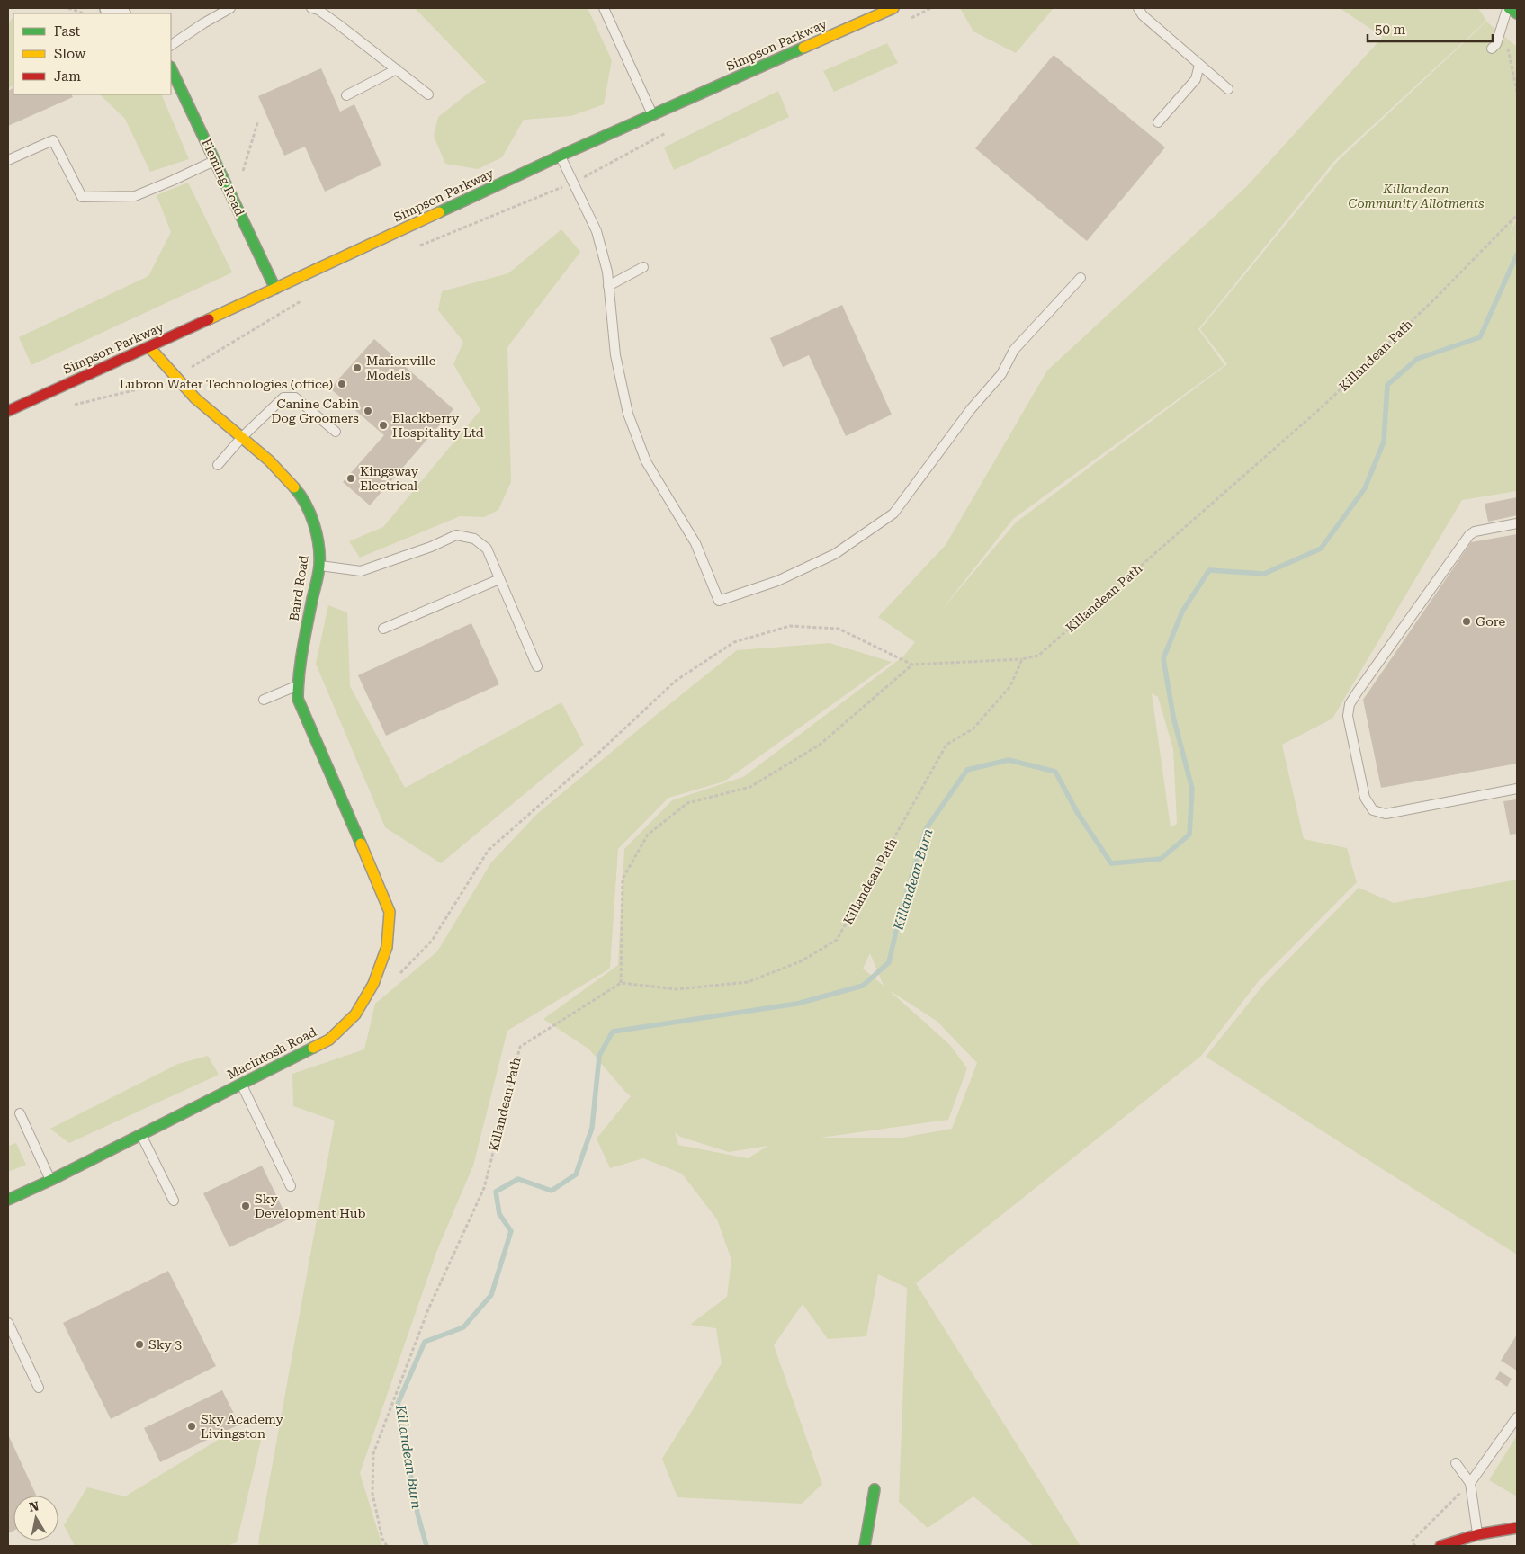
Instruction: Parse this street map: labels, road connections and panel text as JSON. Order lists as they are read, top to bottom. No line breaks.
{"streets":{"street":["Simpson Parkway","Fleming Road","Baird Road","Macintosh Road"],"path":["Killandean Path"]},"crossings":[["Simpson Parkway","Fleming Road"],["Simpson Parkway","Baird Road"],["Baird Road","Macintosh Road"]],"water":["Killandean Burn"],"parks":["Killandean Community Allotments"],"places":["Marionville Models","Lubron Water Technologies (office)","Canine Cabin Dog Groomers","Blackberry Hospitality Ltd","Kingsway Electrical","Gore","Sky Development Hub","Sky 3","Sky Academy Livingston"],"legend":["Fast","Slow","Jam"],"scale_bar":"50 m","north":"top"}
